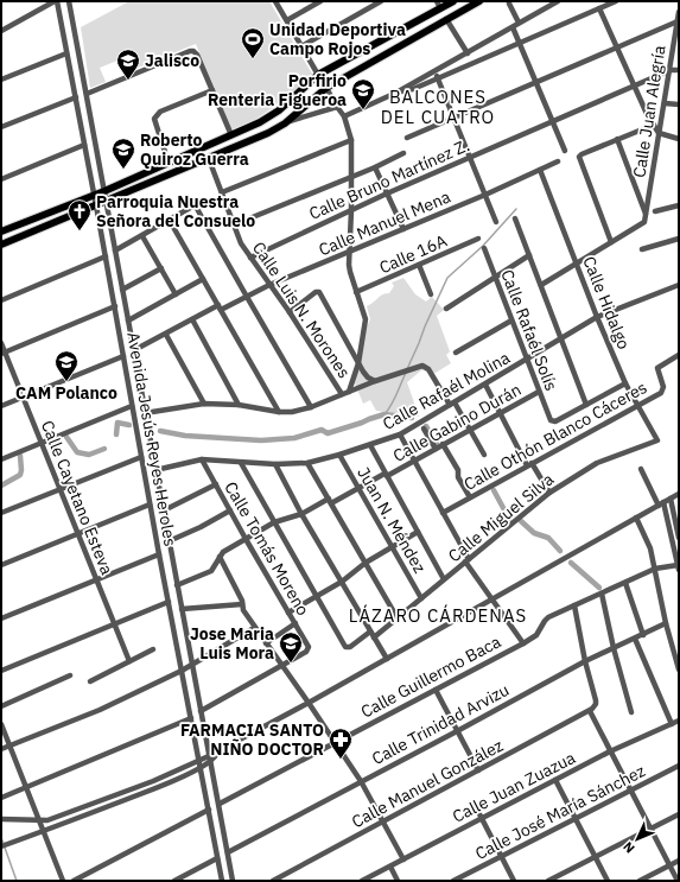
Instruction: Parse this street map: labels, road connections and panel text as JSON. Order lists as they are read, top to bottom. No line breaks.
{"streets":{"street":["Calle Juan Alegría","Calle Bruno Martínez Z.","Calle Manuel Mena","Calle 16A","Calle Hidalgo","Calle Luis N. Morones","Calle Rafaél Solís","Calle Rafaél Molina","Calle Gabino Durán","Calle Othón Blanco Cáceres","Avenida Jesús Reyes Heroles","Calle Cayetano Esteva","Calle Miguel Silva","Juan N. Méndez","Calle Tomás Moreno","Calle Guillermo Baca","Calle Trinidad Arvizu","Calle Manuel González","Calle Juan Zuazua","Calle José María Sánchez"]},"crossings":[["Calle Juan Alegría","Calle Bruno Martínez Z."],["Calle Bruno Martínez Z.","Calle Luis N. Morones"],["Calle Manuel Mena","Calle Hidalgo"],["Calle Manuel Mena","Calle Luis N. Morones"],["Calle Manuel Mena","Avenida Jesús Reyes Heroles"],["Calle Hidalgo","Calle Rafaél Molina"],["Calle Hidalgo","Calle Othón Blanco Cáceres"],["Calle Hidalgo","Calle Miguel Silva"],["Calle Rafaél Solís","Calle Rafaél Molina"],["Calle Rafaél Solís","Calle Gabino Durán"],["Calle Rafaél Molina","Avenida Jesús Reyes Heroles"],["Calle Rafaél Molina","Juan N. Méndez"],["Calle Rafaél Molina","Calle Tomás Moreno"],["Calle Gabino Durán","Avenida Jesús Reyes Heroles"],["Calle Gabino Durán","Juan N. Méndez"],["Calle Gabino Durán","Calle Tomás Moreno"],["Calle Miguel Silva","Juan N. Méndez"]],"districts":["BALCONES DEL CUATRO","LÁZARO CÁRDENAS"],"places":{"sports":["Unidad Deportiva Campo Rojos"],"school or university":["Jalisco","Porfirio Renteria Figueroa","Roberto Quiroz Guerra","CAM Polanco","Jose Maria Luis Mora"],"church":["Parroquia Nuestra Señora del Consuelo"],"pharmacy":["FARMACIA SANTO NIÑO DOCTOR"]},"north":"bottom left"}
